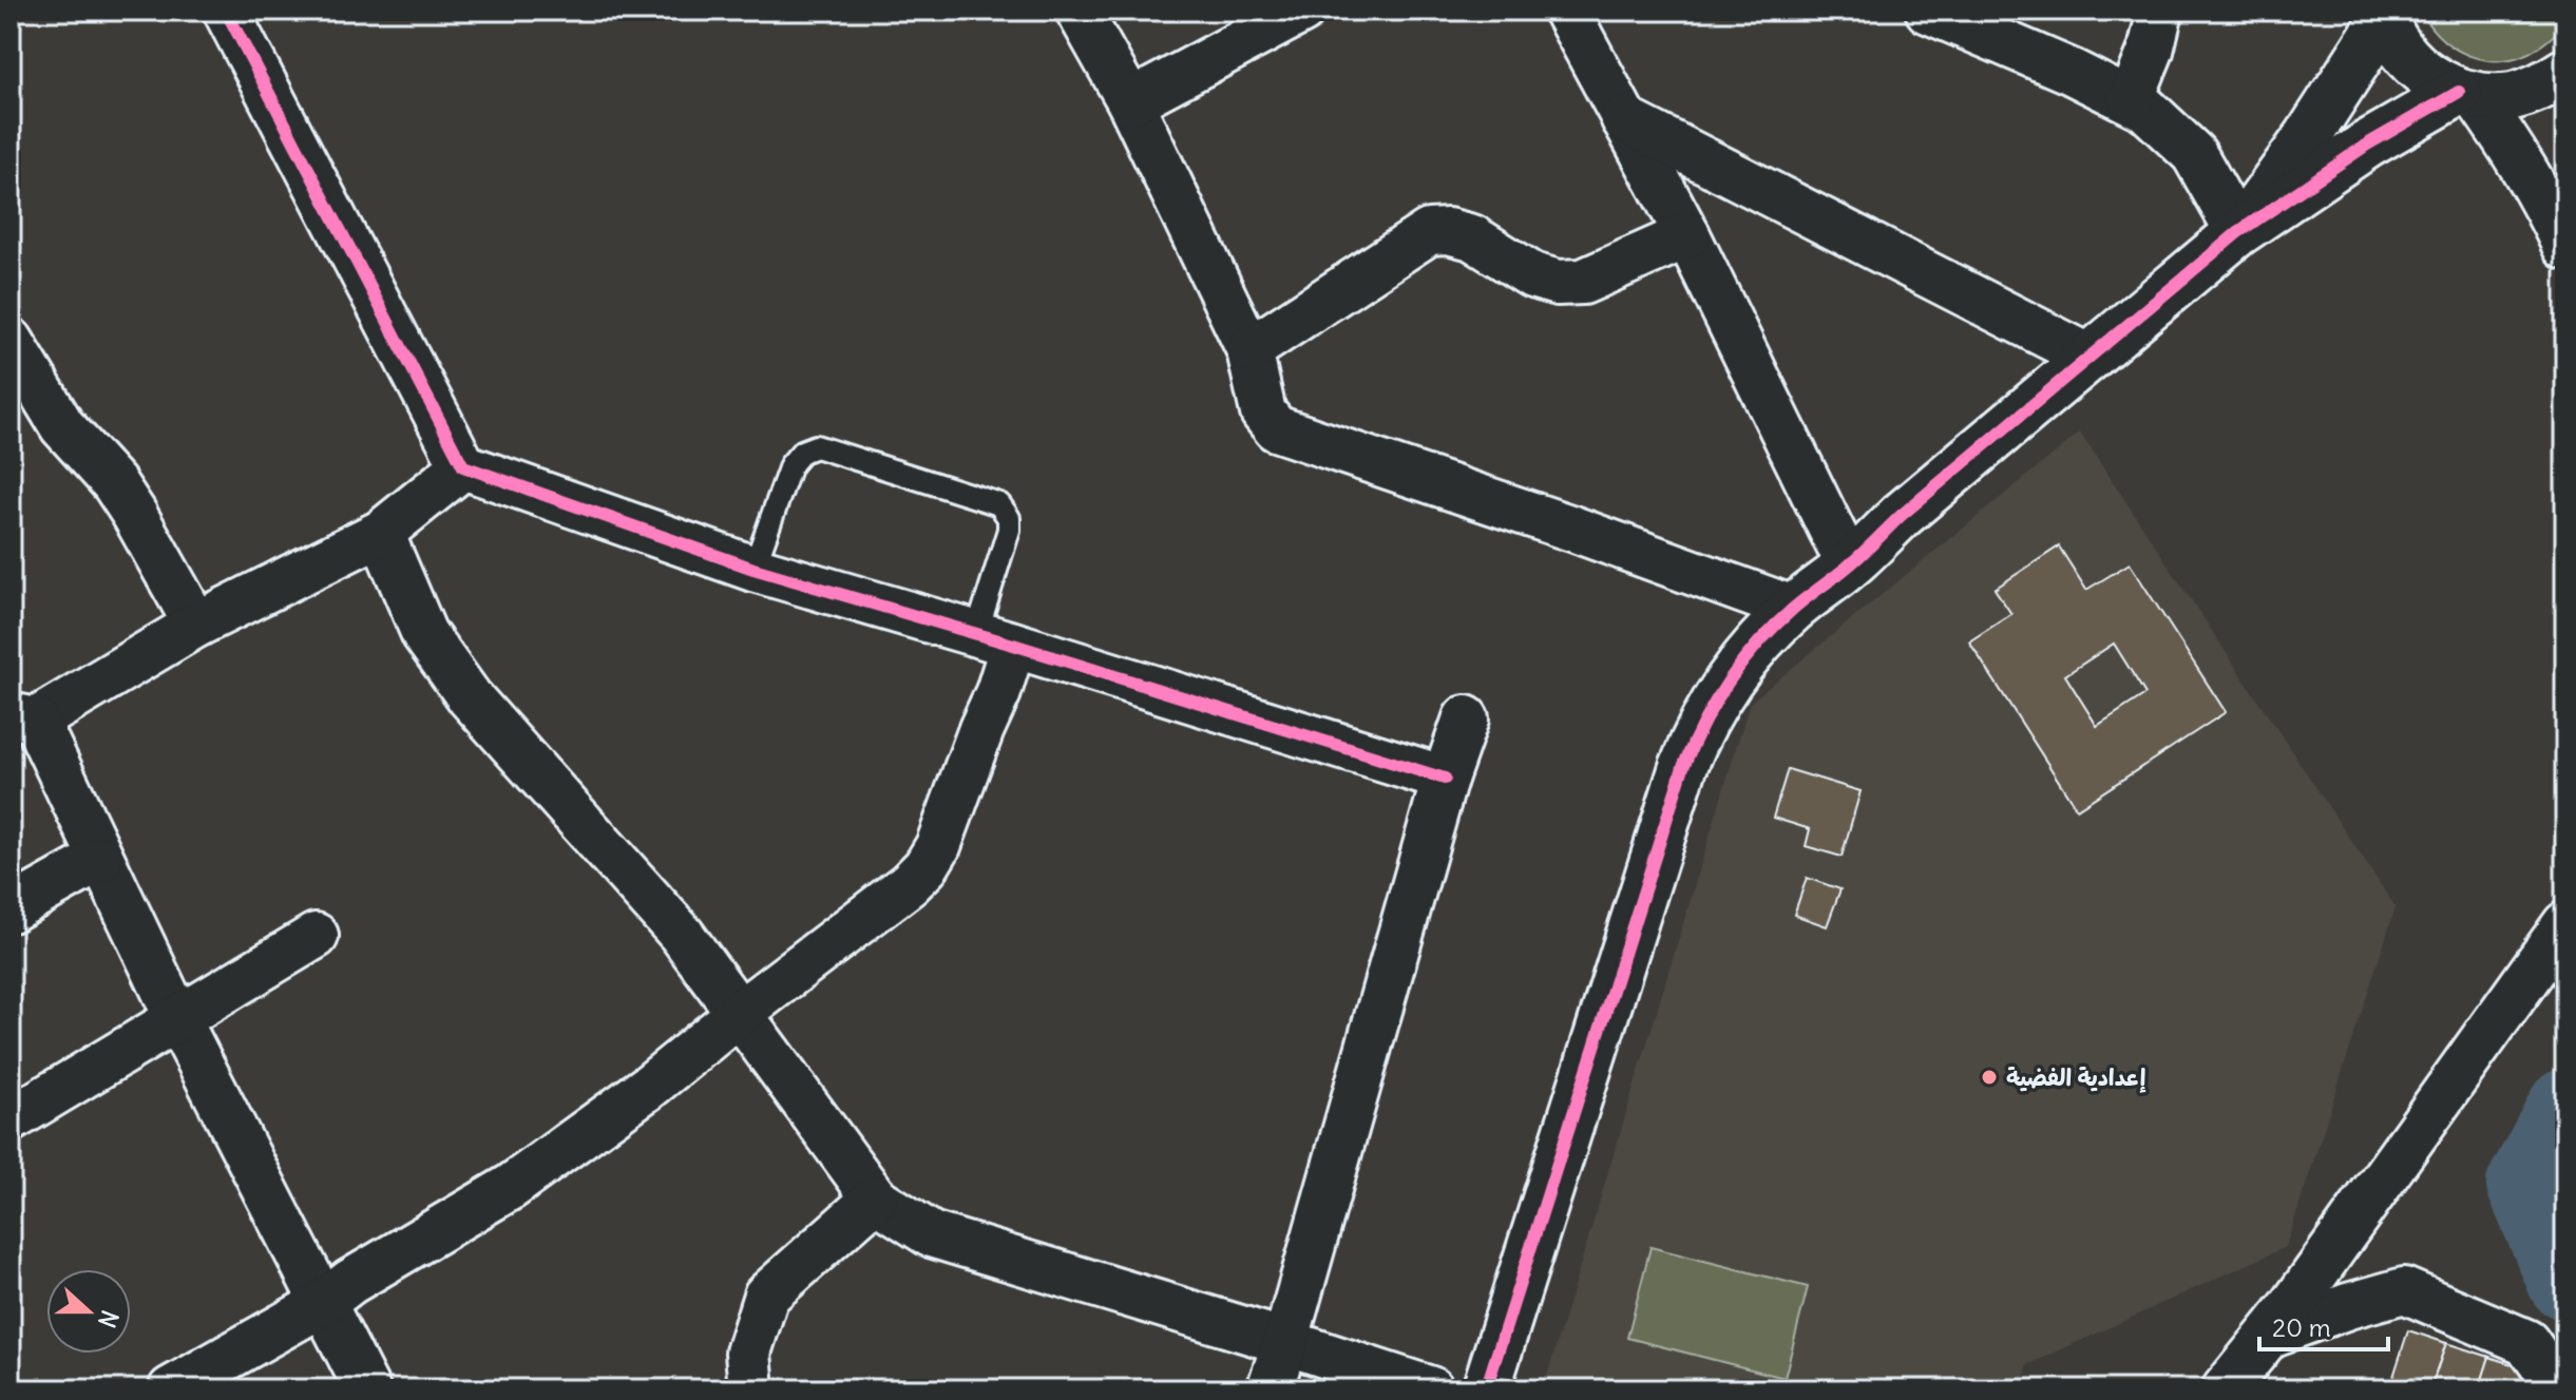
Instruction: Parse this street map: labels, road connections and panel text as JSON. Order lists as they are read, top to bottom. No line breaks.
{"places":["إعدادية الفضية"],"scale_bar":"20 m","north":"right"}
